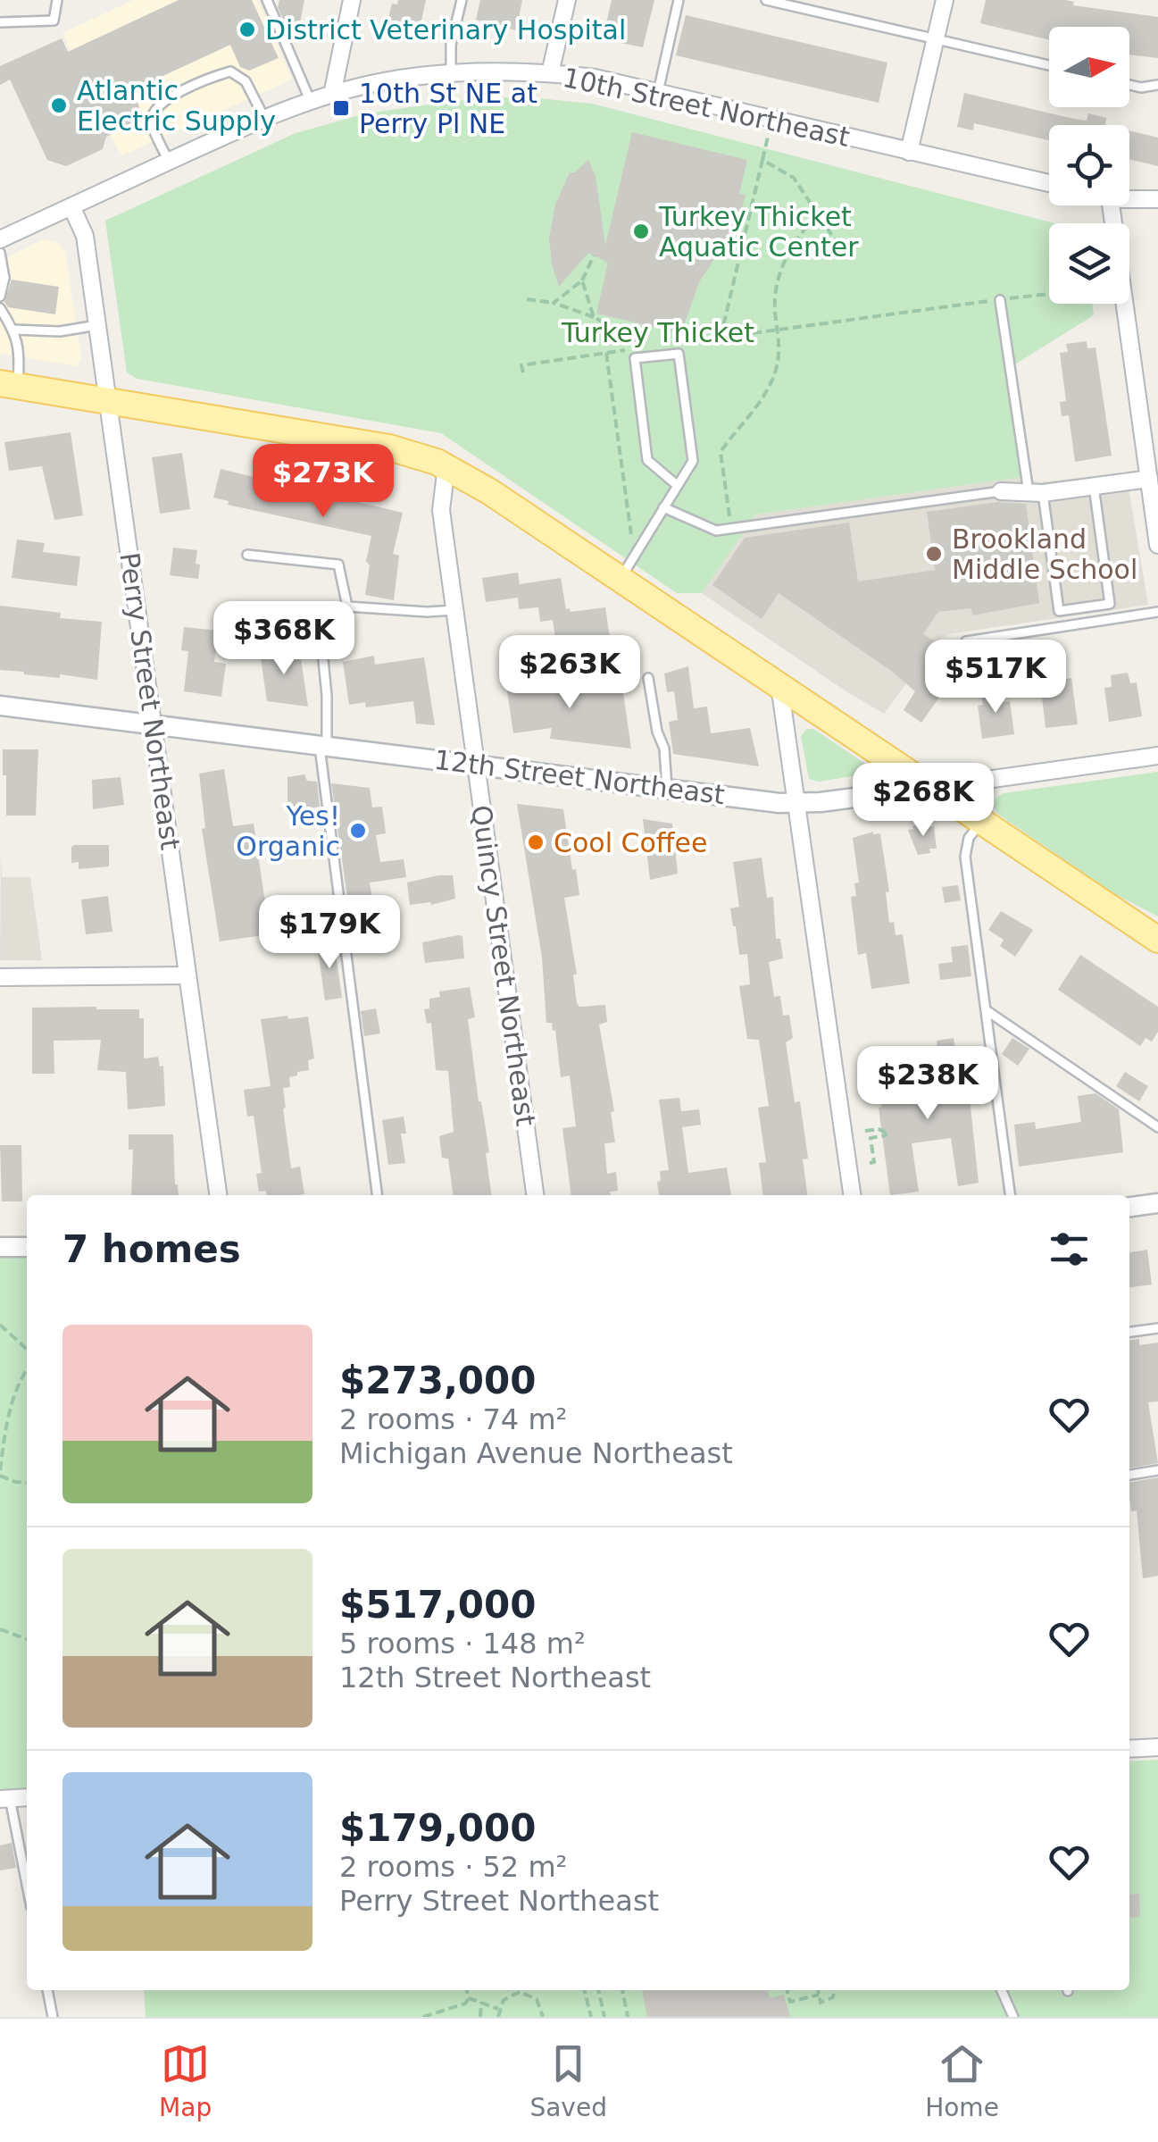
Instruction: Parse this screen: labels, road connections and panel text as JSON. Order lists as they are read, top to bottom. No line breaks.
{"streets":{"street":["10th Street Northeast","Perry Street Northeast","12th Street Northeast","Quincy Street Northeast"]},"crossings":[["10th Street Northeast","Perry Street Northeast"],["Perry Street Northeast","12th Street Northeast"],["12th Street Northeast","Quincy Street Northeast"]],"parks":["Turkey Thicket"],"places":{"other":["District Veterinary Hospital","Atlantic Electric Supply","Turkey Thicket Aquatic Center","Brookland Middle School","Yes! Organic","Cool Coffee"],"transit":["10th St NE at Perry Pl NE"]},"north":"right","page":{"price":["$273K","$368K","$263K","$517K","$268K","$179K","$238K"],"heading":"7 homes","list":[{"name":"$273,000","note":"2 rooms · 74 m² · Michigan Avenue Northeast"},{"name":"$517,000","note":"5 rooms · 148 m² · 12th Street Northeast"},{"name":"$179,000","note":"2 rooms · 52 m² · Perry Street Northeast"}],"tabs":["Map","Saved","Home"]}}
